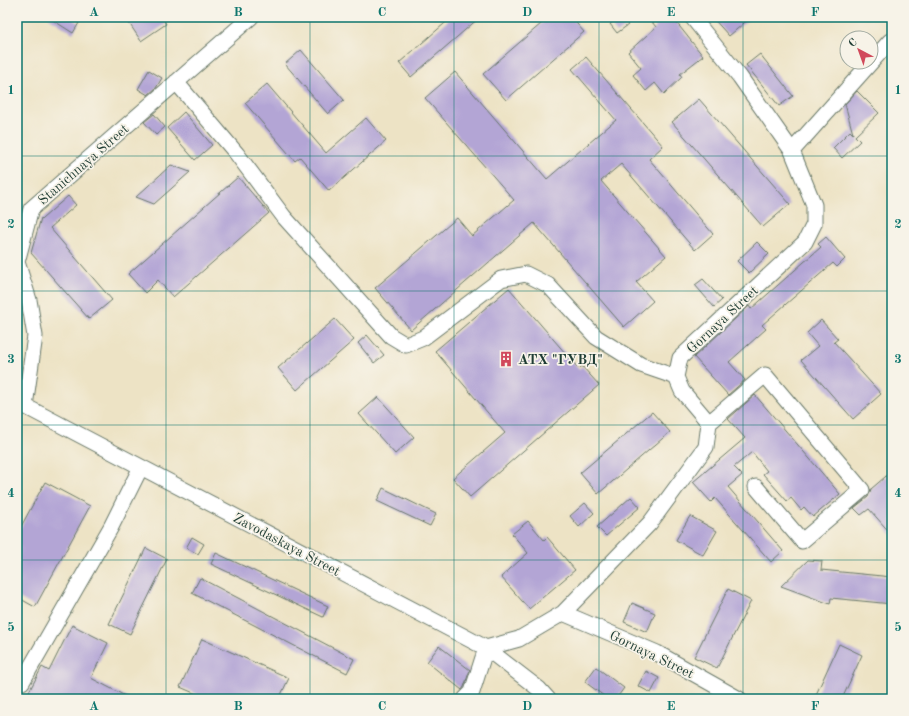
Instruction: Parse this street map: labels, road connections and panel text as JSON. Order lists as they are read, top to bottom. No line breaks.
{"streets":{"street":["Stanichnaya Street","Gornaya Street","Zavodaskaya Street"]},"crossings":[["Stanichnaya Street","Zavodaskaya Street"]],"places":{"building":["АТХ \"ГУВД\""]},"north":"top left","grid":{"columns":["A","B","C","D","E","F"],"rows":["1","2","3","4","5"]}}
